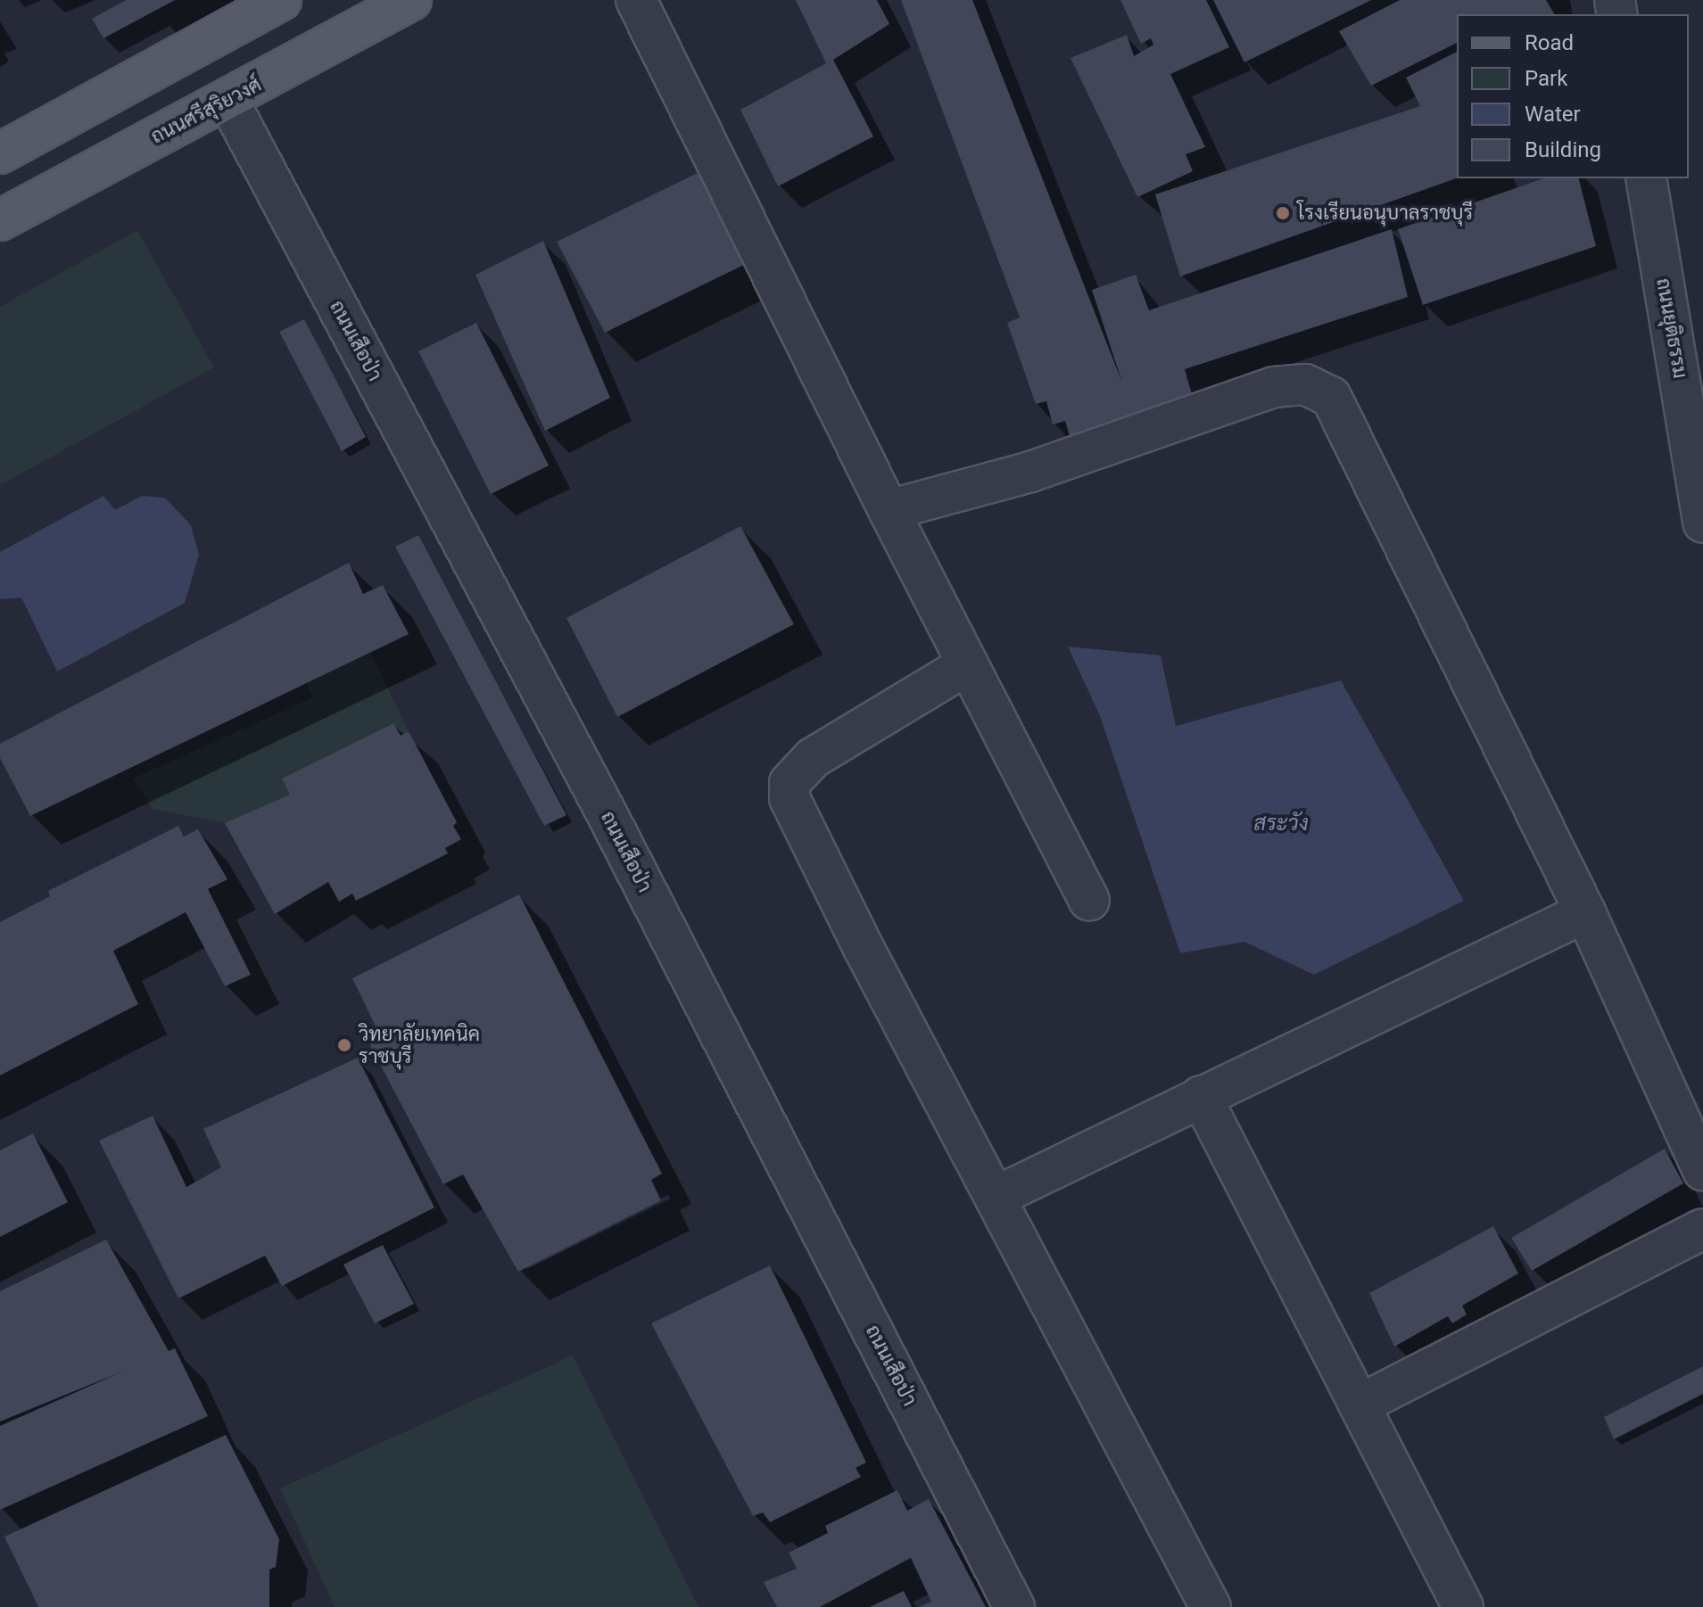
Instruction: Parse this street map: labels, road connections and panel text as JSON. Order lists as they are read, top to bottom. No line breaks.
{"streets":{"main road":["ถนนศรีสุริยวงศ์"],"street":["ถนนยุติธรรม","ถนนเสือป่า"]},"crossings":[["ถนนศรีสุริยวงศ์","ถนนเสือป่า"]],"water":["สระวัง"],"places":["โรงเรียนอนุบาลราชบุรี","วิทยาลัยเทคนิค ราชบุรี"],"legend":["Road","Park","Water","Building"]}
